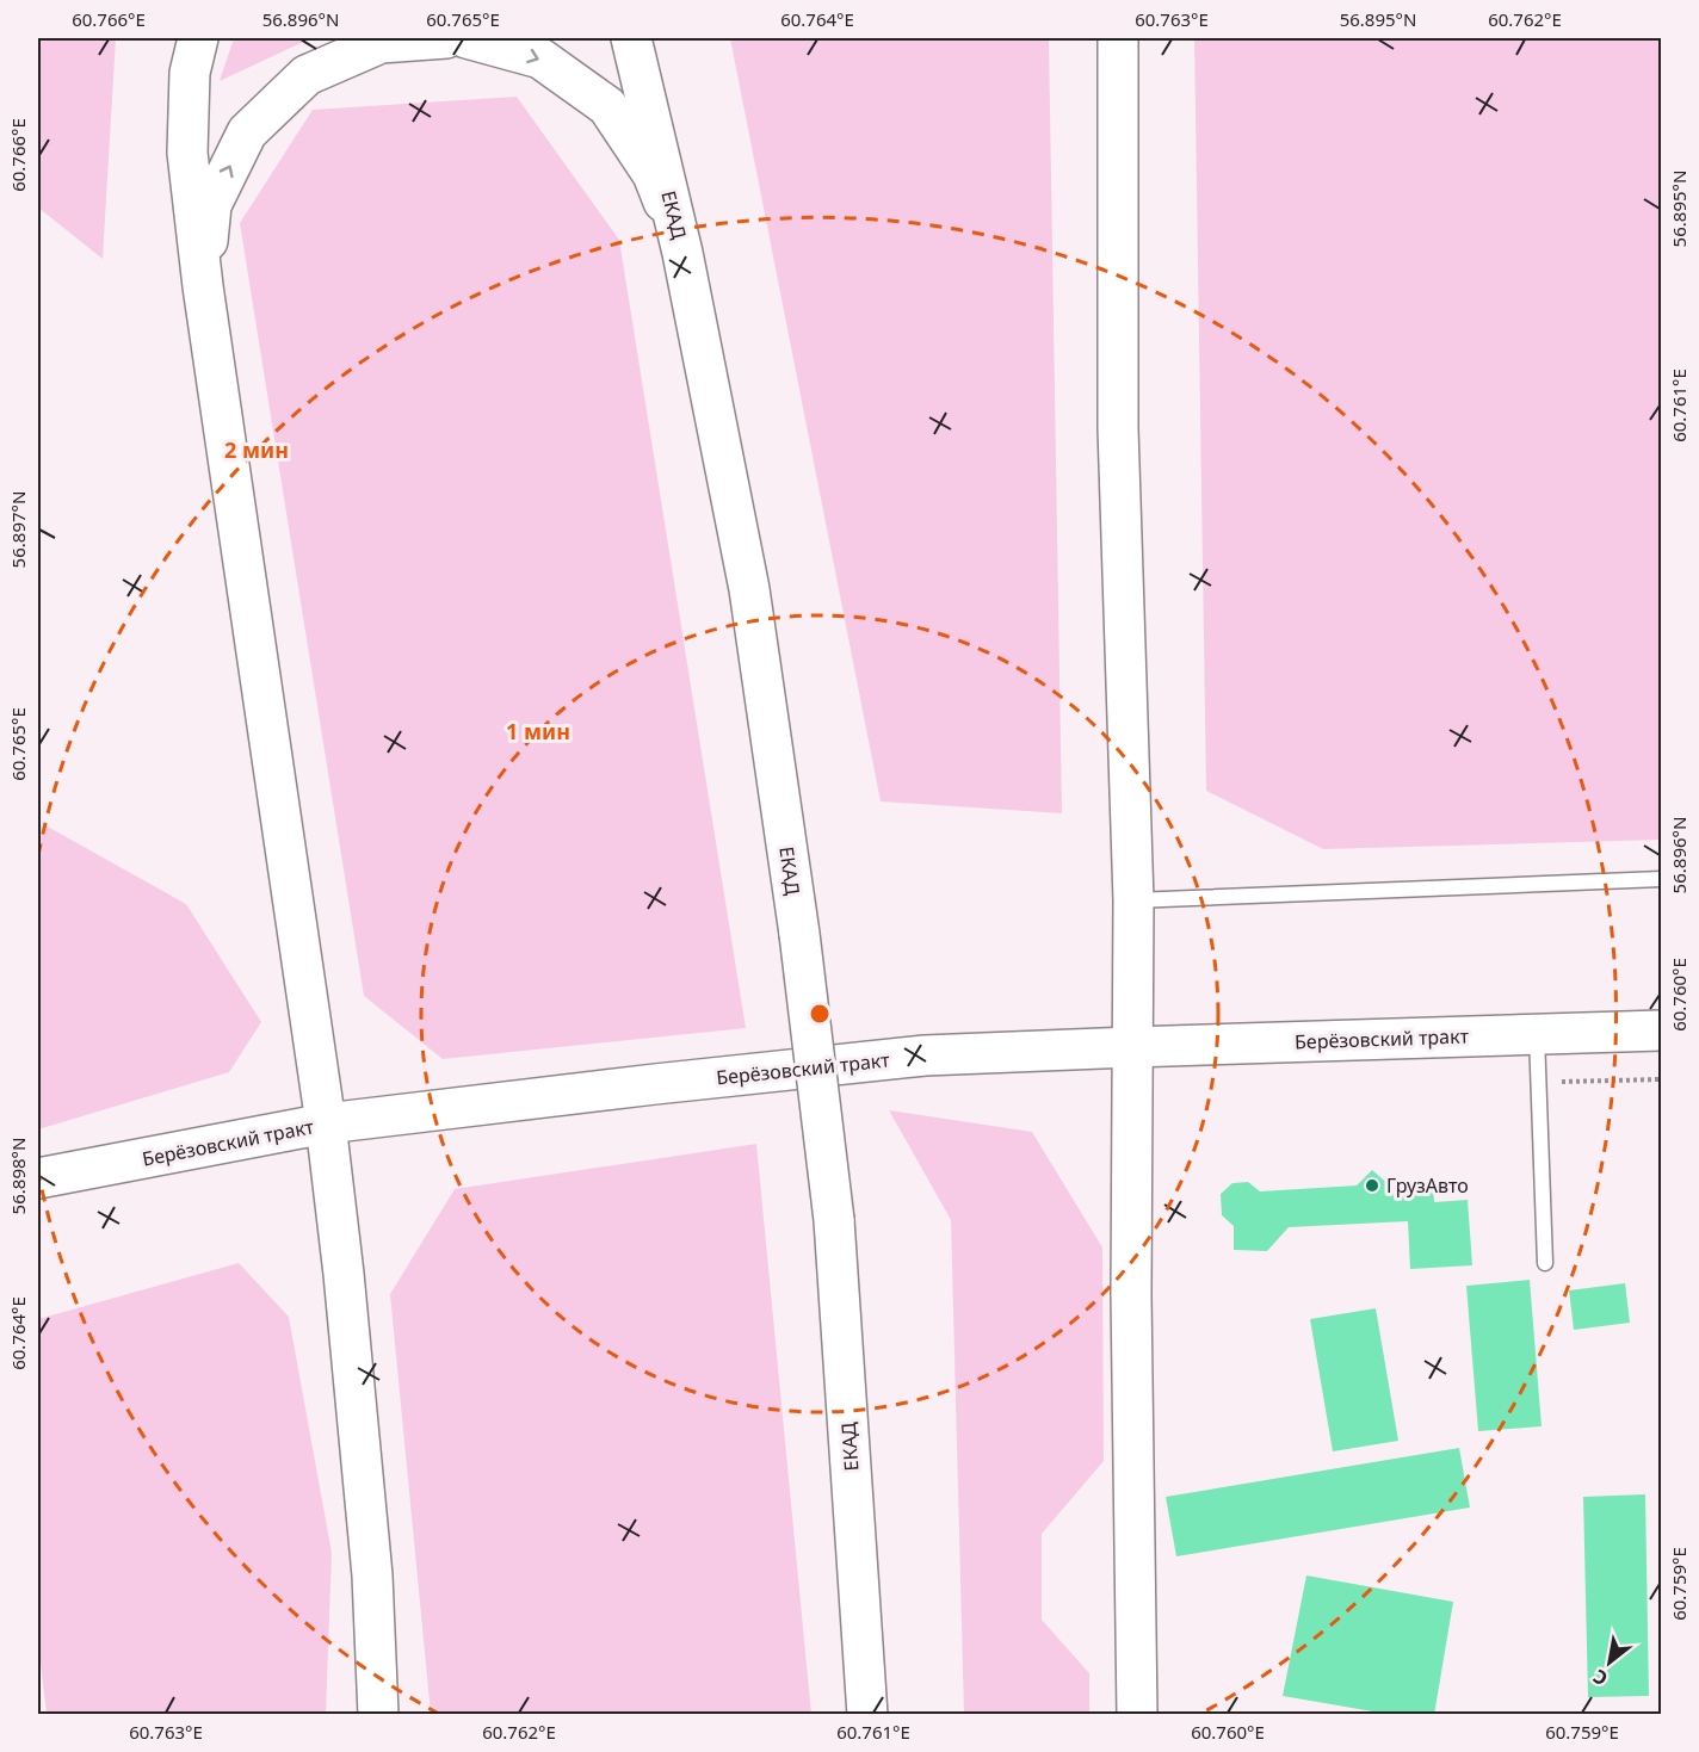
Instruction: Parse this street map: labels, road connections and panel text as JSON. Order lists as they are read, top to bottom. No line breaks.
{"streets":{"main road":["ЕКАД","Берёзовский тракт"]},"places":["ГрузАвто"],"north":"bottom left","coordinates":["60.766°E","56.896°N","60.765°E","60.764°E","60.763°E","56.895°N","60.762°E","60.761°E","56.897°N","60.760°E","56.898°N","60.759°E"],"rings":["2 мин","1 мин"]}
